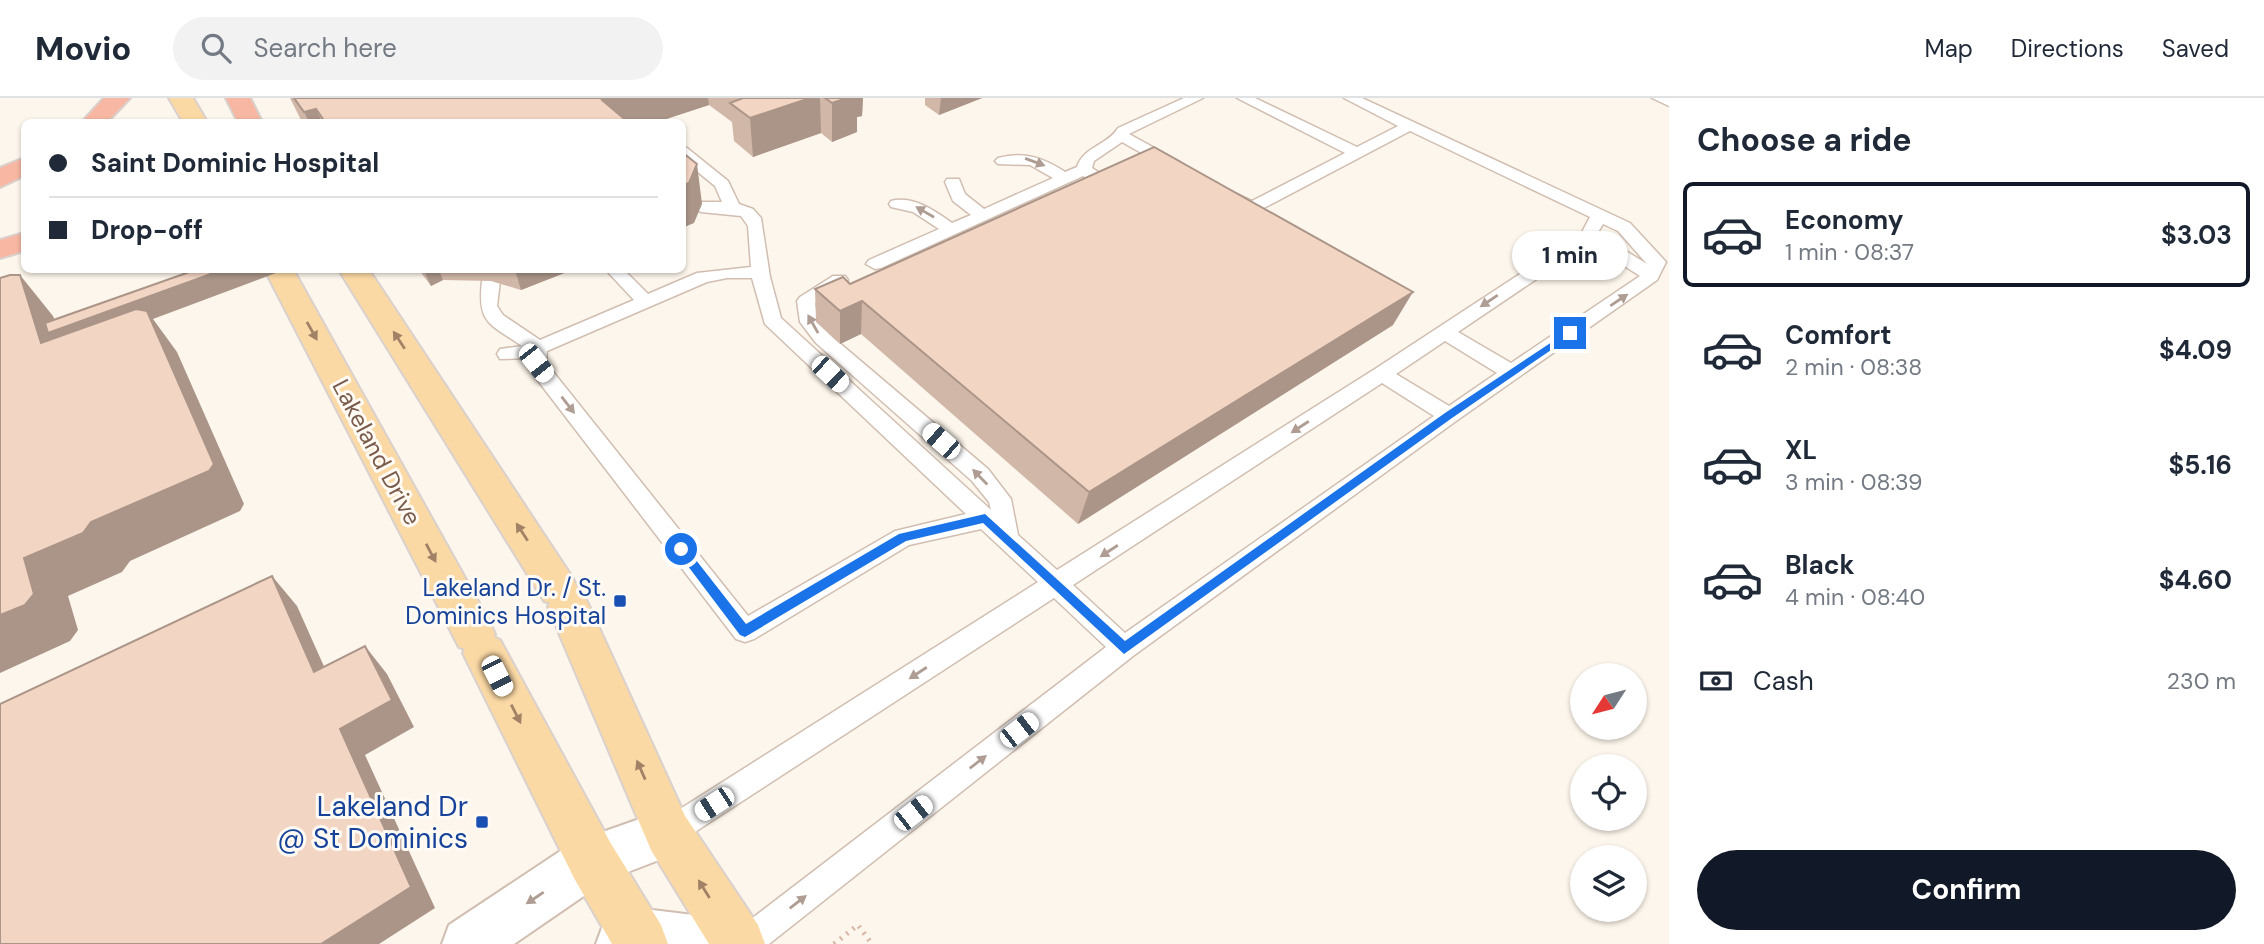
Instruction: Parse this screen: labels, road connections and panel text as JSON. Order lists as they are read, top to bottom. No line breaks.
{"streets":{"main road":["Lakeland Drive"]},"places":{"transit":["Lakeland Dr. / St. Dominics Hospital","Lakeland Dr @ St Dominics"]},"north":"bottom left","page":{"header":"Movio","search":"Search here","nav":["Map","Directions","Saved"],"heading":"Choose a ride","banner":["Saint Dominic Hospital","Drop-off"],"list":[{"name":"Economy","note":"1 min · 08:37","value":"$3.03"},{"name":"Comfort","note":"2 min · 08:38","value":"$4.09"},{"name":"XL","note":"3 min · 08:39","value":"$5.16"},{"name":"Black","note":"4 min · 08:40","value":"$4.60"}],"bubble":"1 min","pay":["Cash","230 m"],"buttons":"Confirm"}}
